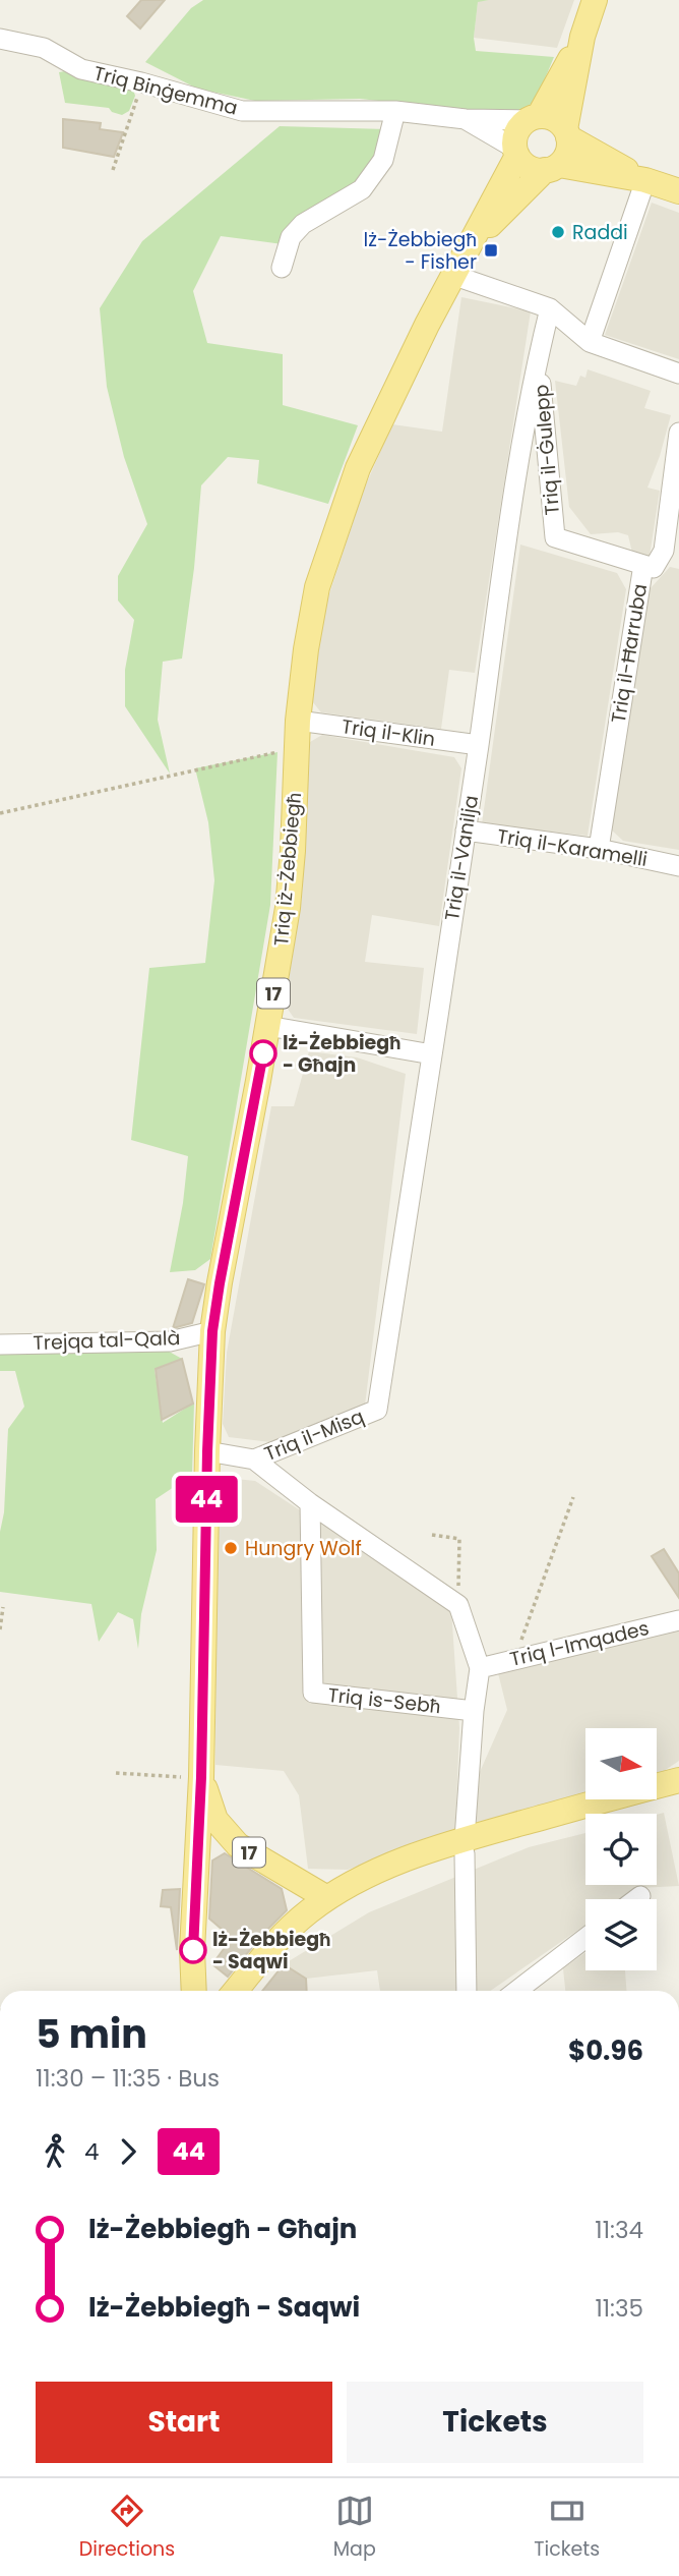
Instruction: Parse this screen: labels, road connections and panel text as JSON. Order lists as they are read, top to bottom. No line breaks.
{"streets":{"main road":["Triq iż-Żebbiegħ","17"],"street":["Triq Binġemma","Triq il-Ġulepp","Triq il-Ħarruba","Triq il-Klin","Triq il-Karamelli","Triq il-Vanilja","Trejqa tal-Qalà","Triq il-Misq","Triq l-Imqades","Triq is-Sebħ"]},"crossings":[["Triq Binġemma","Triq iż-Żebbiegħ"],["Triq Binġemma","17"],["Triq il-Ġulepp","Triq il-Ħarruba"],["Triq il-Ġulepp","Triq il-Vanilja"],["Triq il-Ħarruba","Triq il-Karamelli"],["Triq il-Klin","Triq il-Vanilja"],["Triq il-Klin","Triq iż-Żebbiegħ"],["Triq il-Karamelli","Triq il-Vanilja"],["Triq il-Vanilja","Triq il-Misq"],["Triq iż-Żebbiegħ","17"],["Triq iż-Żebbiegħ","Trejqa tal-Qalà"],["Triq iż-Żebbiegħ","Triq il-Misq"]],"places":{"other":["Raddi","Iż-Żebbiegħ - Għajn","Hungry Wolf","Iż-Żebbiegħ - Saqwi"],"transit":["Iż-Żebbiegħ - Fisher"]},"lines":["bus line 44"],"north":"right","page":{"on_map":"44","heading":["5 min","11:30 – 11:35 · Bus","$0.96"],"legs":["4","44"],"list":[{"name":"Iż-Żebbiegħ - Għajn","value":"11:34"},{"name":"Iż-Żebbiegħ - Saqwi","value":"11:35"}],"buttons":["Start","Tickets"],"tabs":["Directions","Map","Tickets"]}}
